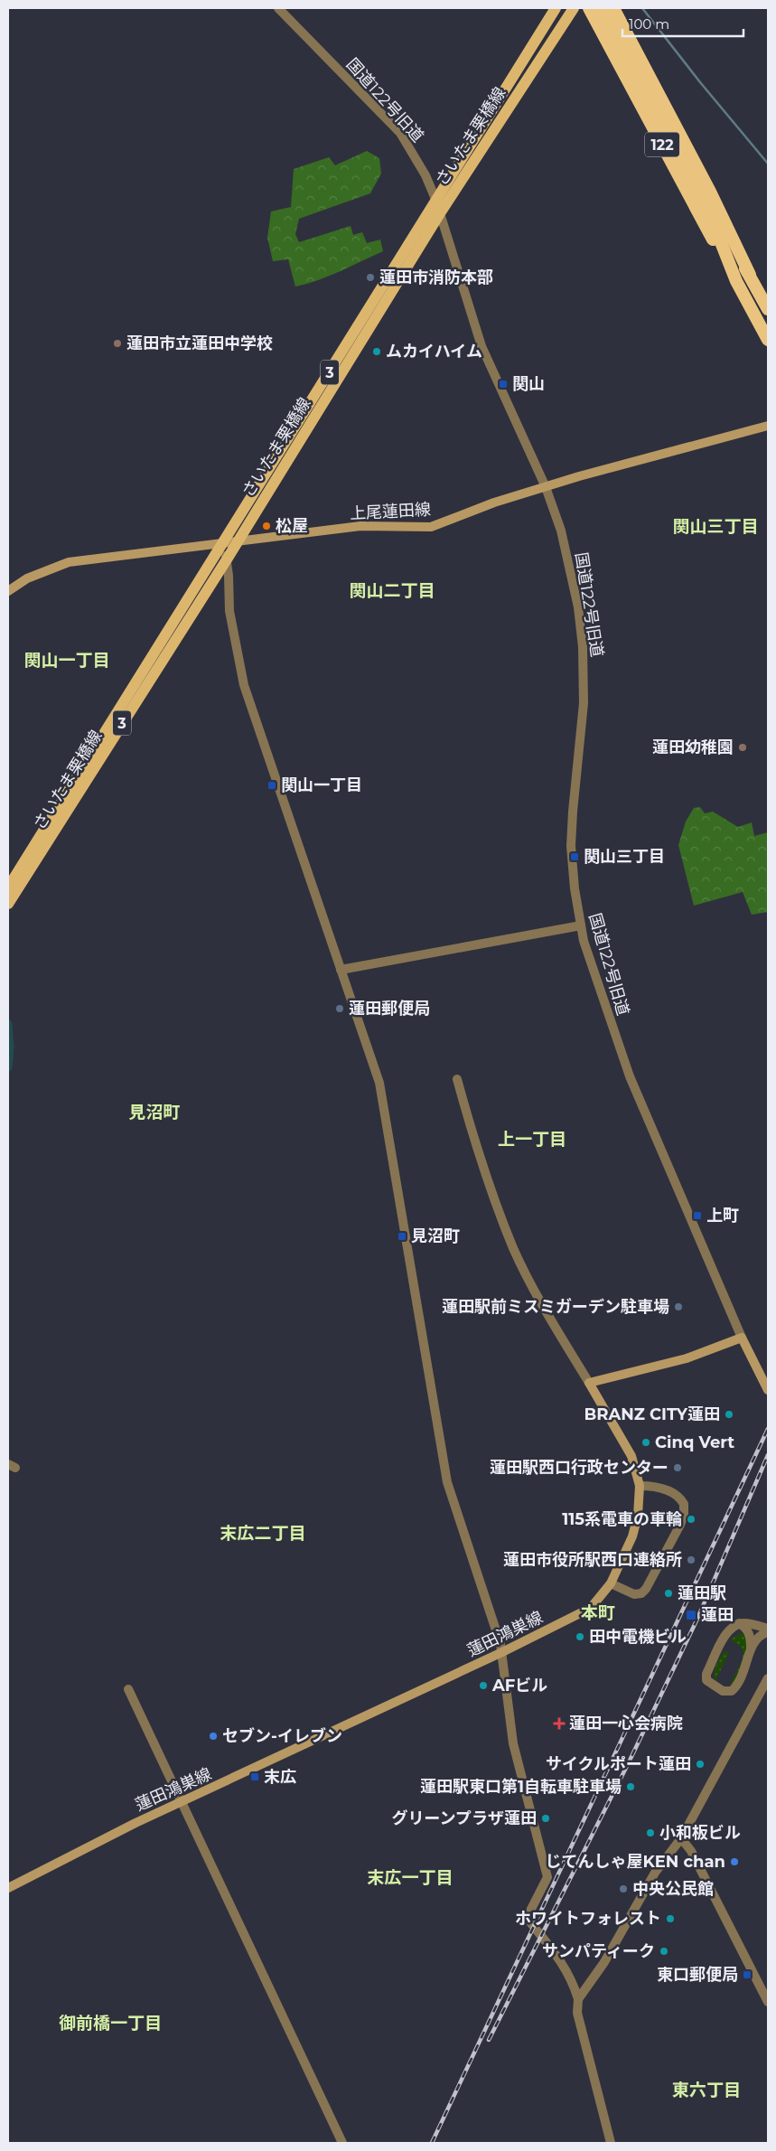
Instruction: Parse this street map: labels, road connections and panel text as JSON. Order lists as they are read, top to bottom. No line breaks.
{"streets":{"highway":["122"],"main road":["さいたま栗橋線","3","上尾蓮田線","蓮田鴻巣線"],"street":["国道122号旧道"]},"crossings":[["国道122号旧道","さいたま栗橋線"],["国道122号旧道","上尾蓮田線"],["さいたま栗橋線","上尾蓮田線"]],"districts":["関山三丁目","関山二丁目","関山一丁目","見沼町","上一丁目","末広二丁目","本町","末広一丁目","御前橋一丁目","東六丁目"],"places":{"other":["蓮田市消防本部","蓮田市立蓮田中学校","ムカイハイム","松屋","蓮田幼稚園","蓮田郵便局","蓮田駅前ミスミガーデン駐車場","BRANZ CITY蓮田","Cinq Vert","蓮田駅西口行政センター","115系電車の車輪","蓮田市役所駅西口連絡所","蓮田駅","田中電機ビル","AFビル","セブン-イレブン","サイクルポート蓮田","蓮田駅東口第1自転車駐車場","グリーンプラザ蓮田","小和板ビル","じてんしゃ屋KEN chan","中央公民館","ホワイトフォレスト","サンパティーク"],"transit":["関山","関山一丁目","関山三丁目","上町","見沼町","蓮田","末広","東口郵便局"],"health":["蓮田一心会病院"]},"scale_bar":"100 m"}
